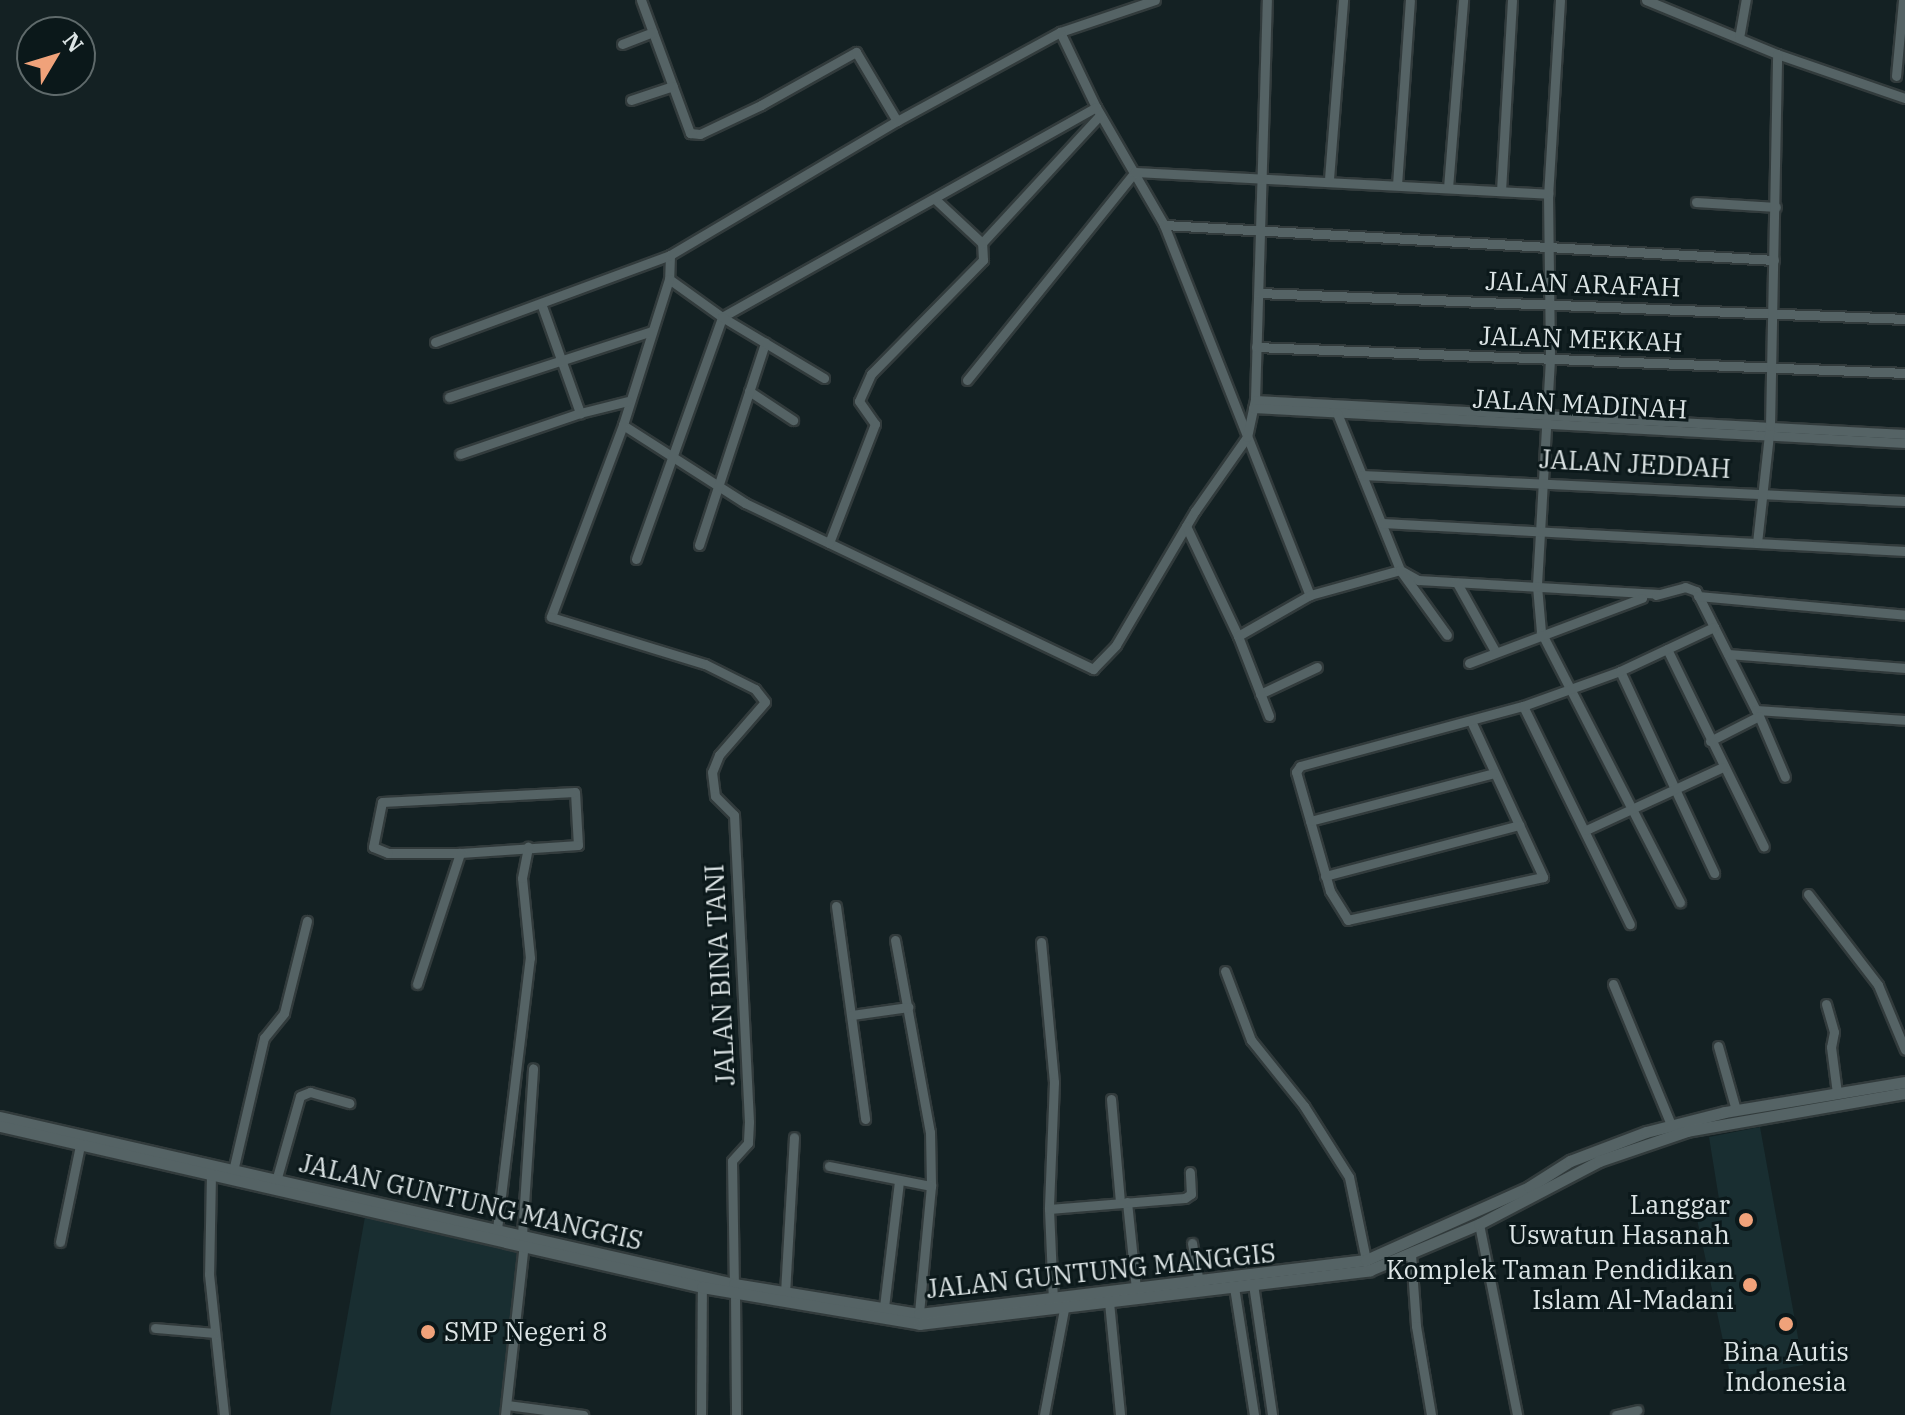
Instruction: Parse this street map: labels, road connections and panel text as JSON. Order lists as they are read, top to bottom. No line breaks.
{"streets":{"street":["JALAN ARAFAH","JALAN MEKKAH","JALAN MADINAH","JALAN JEDDAH","JALAN BINA TANI","JALAN GUNTUNG MANGGIS"]},"crossings":[["JALAN BINA TANI","JALAN GUNTUNG MANGGIS"]],"places":["Langgar Uswatun Hasanah","Komplek Taman Pendidikan Islam Al-Madani","Bina Autis Indonesia","SMP Negeri 8"],"north":"top right"}
